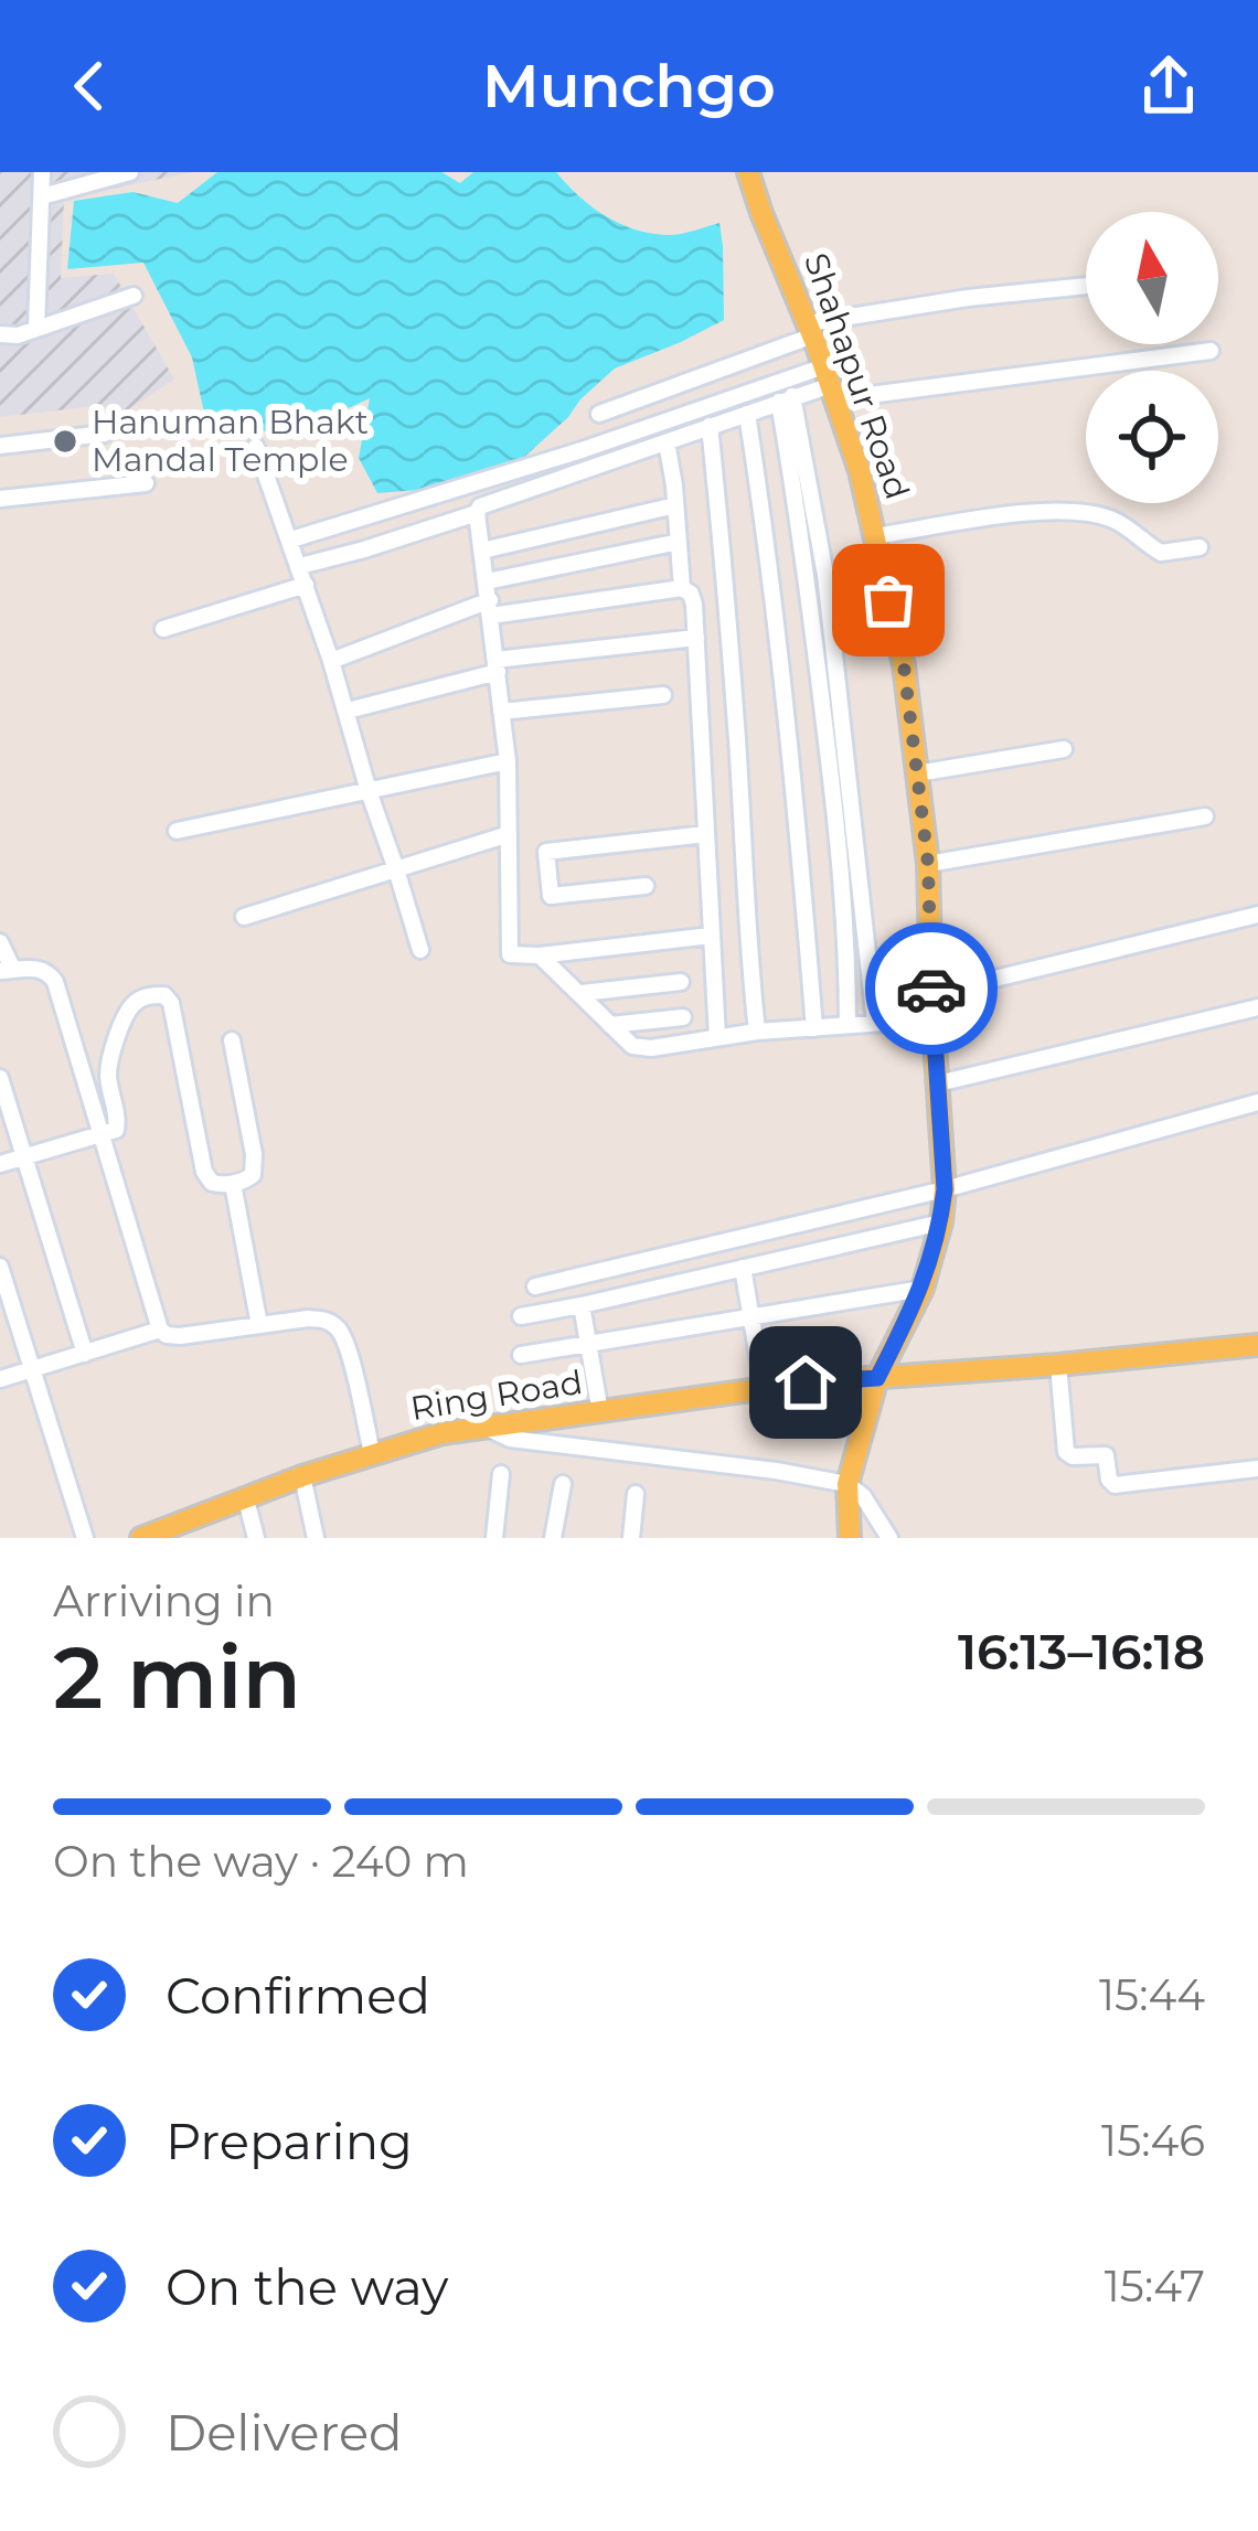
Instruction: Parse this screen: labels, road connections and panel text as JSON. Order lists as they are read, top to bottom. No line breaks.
{"streets":{"main road":["Shahapur Road","Ring Road"]},"crossings":[["Shahapur Road","Ring Road"]],"places":["Hanuman Bhakt Mandal Temple"],"north":"top","page":{"header":"Munchgo","heading":["2 min","Arriving in","16:13–16:18"],"bar":"On the way · 240 m","list":[["Confirmed","15:44"],["Preparing","15:46"],["On the way","15:47"],"Delivered"]}}
